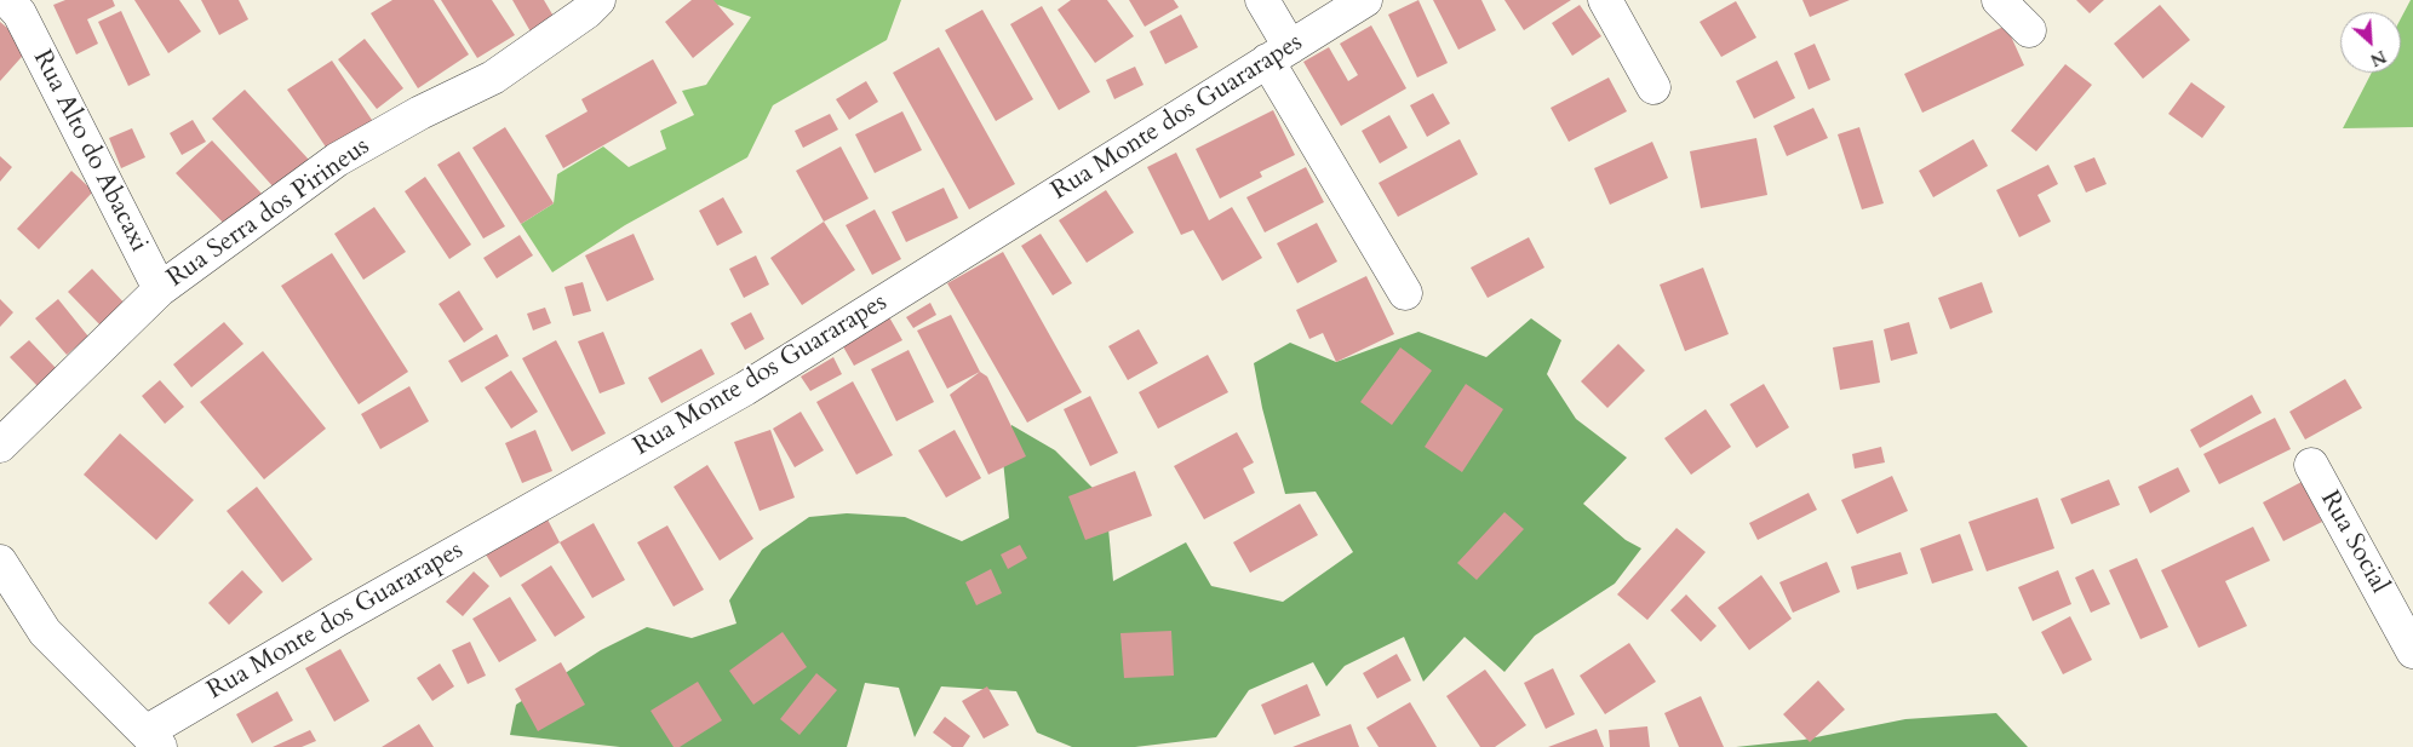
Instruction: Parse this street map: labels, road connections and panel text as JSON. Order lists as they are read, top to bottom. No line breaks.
{"streets":{"street":["Rua Monte dos Guararapes","Rua Alto do Abacaxi","Rua Serra dos Pirineus","Rua Social"]},"crossings":[["Rua Alto do Abacaxi","Rua Serra dos Pirineus"]],"north":"bottom right"}
